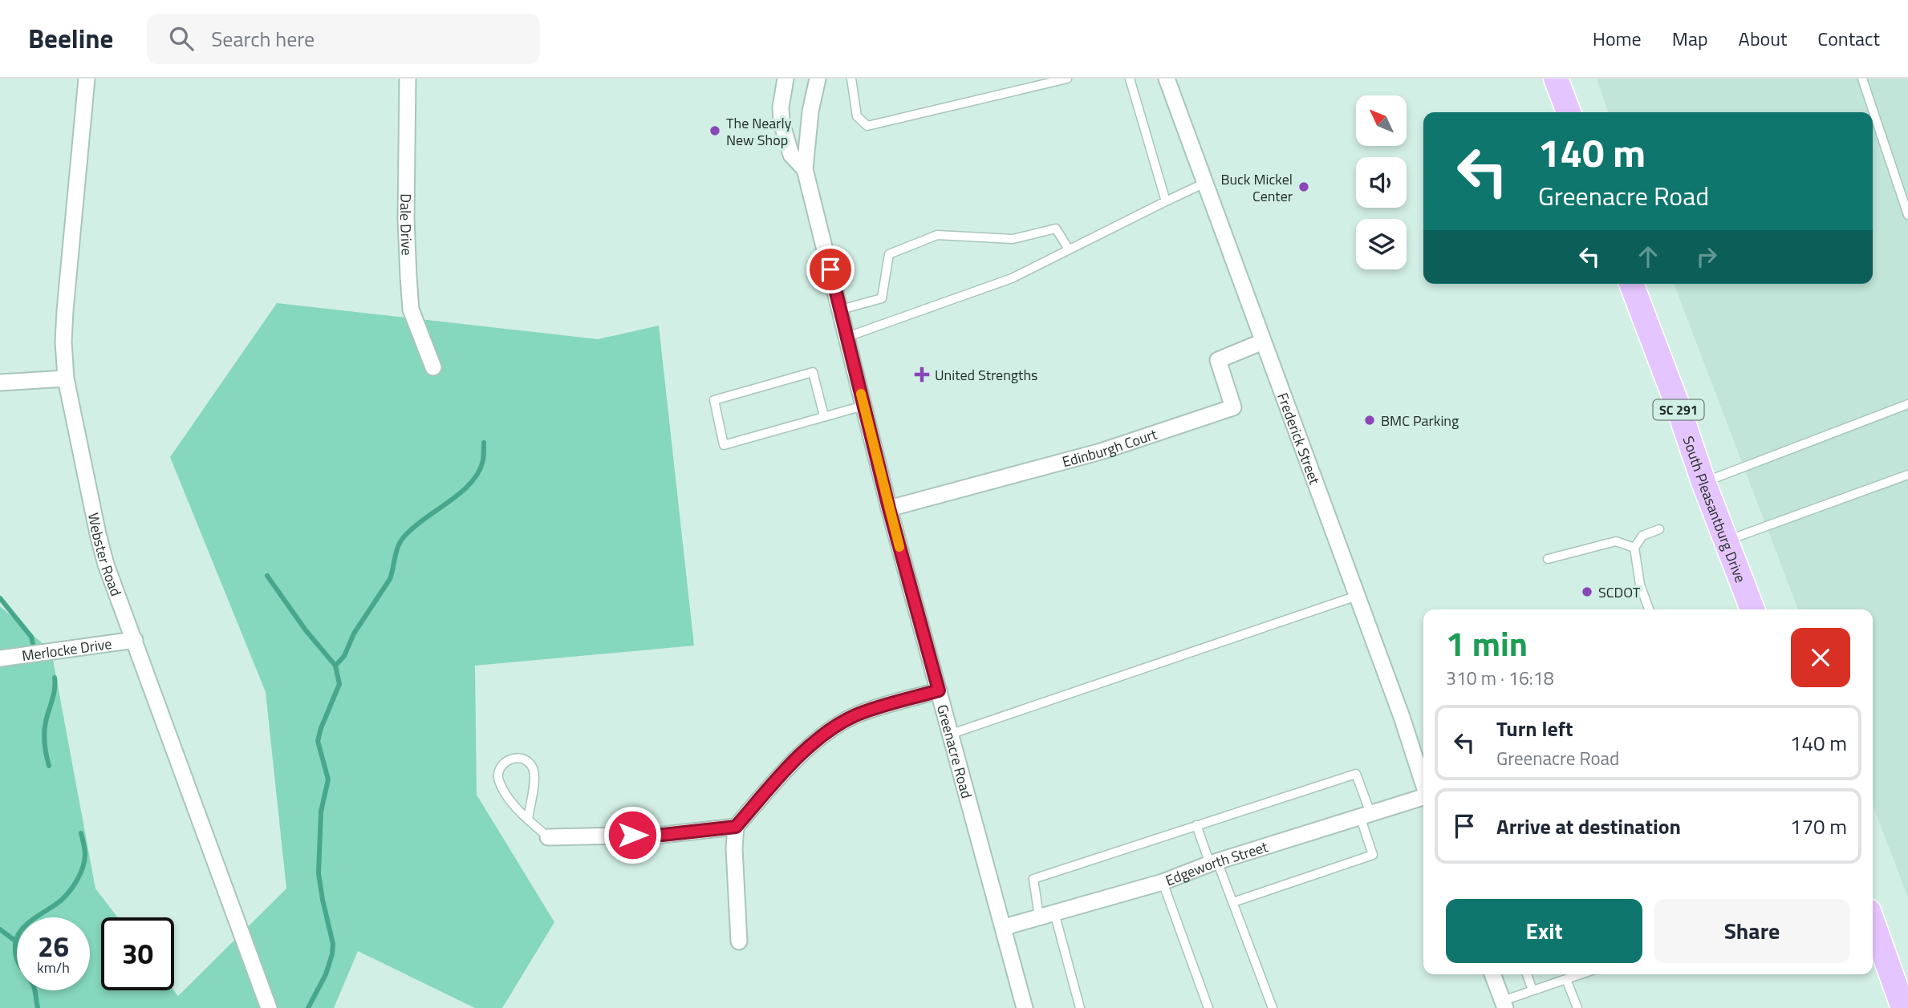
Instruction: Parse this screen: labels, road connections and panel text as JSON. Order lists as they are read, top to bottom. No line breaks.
{"streets":{"main road":["SC 291","South Pleasantburg Drive"],"street":["Dale Drive","Frederick Street","Edinburgh Court","Webster Road","Merlocke Drive","Greenacre Road","Edgeworth Street"]},"crossings":[["Frederick Street","Edinburgh Court"],["Edinburgh Court","Greenacre Road"],["Webster Road","Merlocke Drive"],["Greenacre Road","Edgeworth Street"]],"places":{"other":["The Nearly New Shop","Buck Mickel Center","BMC Parking","SCDOT"],"health":["United Strengths"]},"north":"top left","page":{"header":"Beeline","search":"Search here","nav":["Home","Map","About","Contact"],"turn":["140 m","Greenacre Road"],"heading":["1 min","310 m · 16:18"],"list":[{"name":"Turn left","note":"Greenacre Road","value":"140 m"},{"name":"Arrive at destination","value":"170 m"}],"buttons":["Exit","Share"],"speed":"26 km/h","limit":"30"}}
